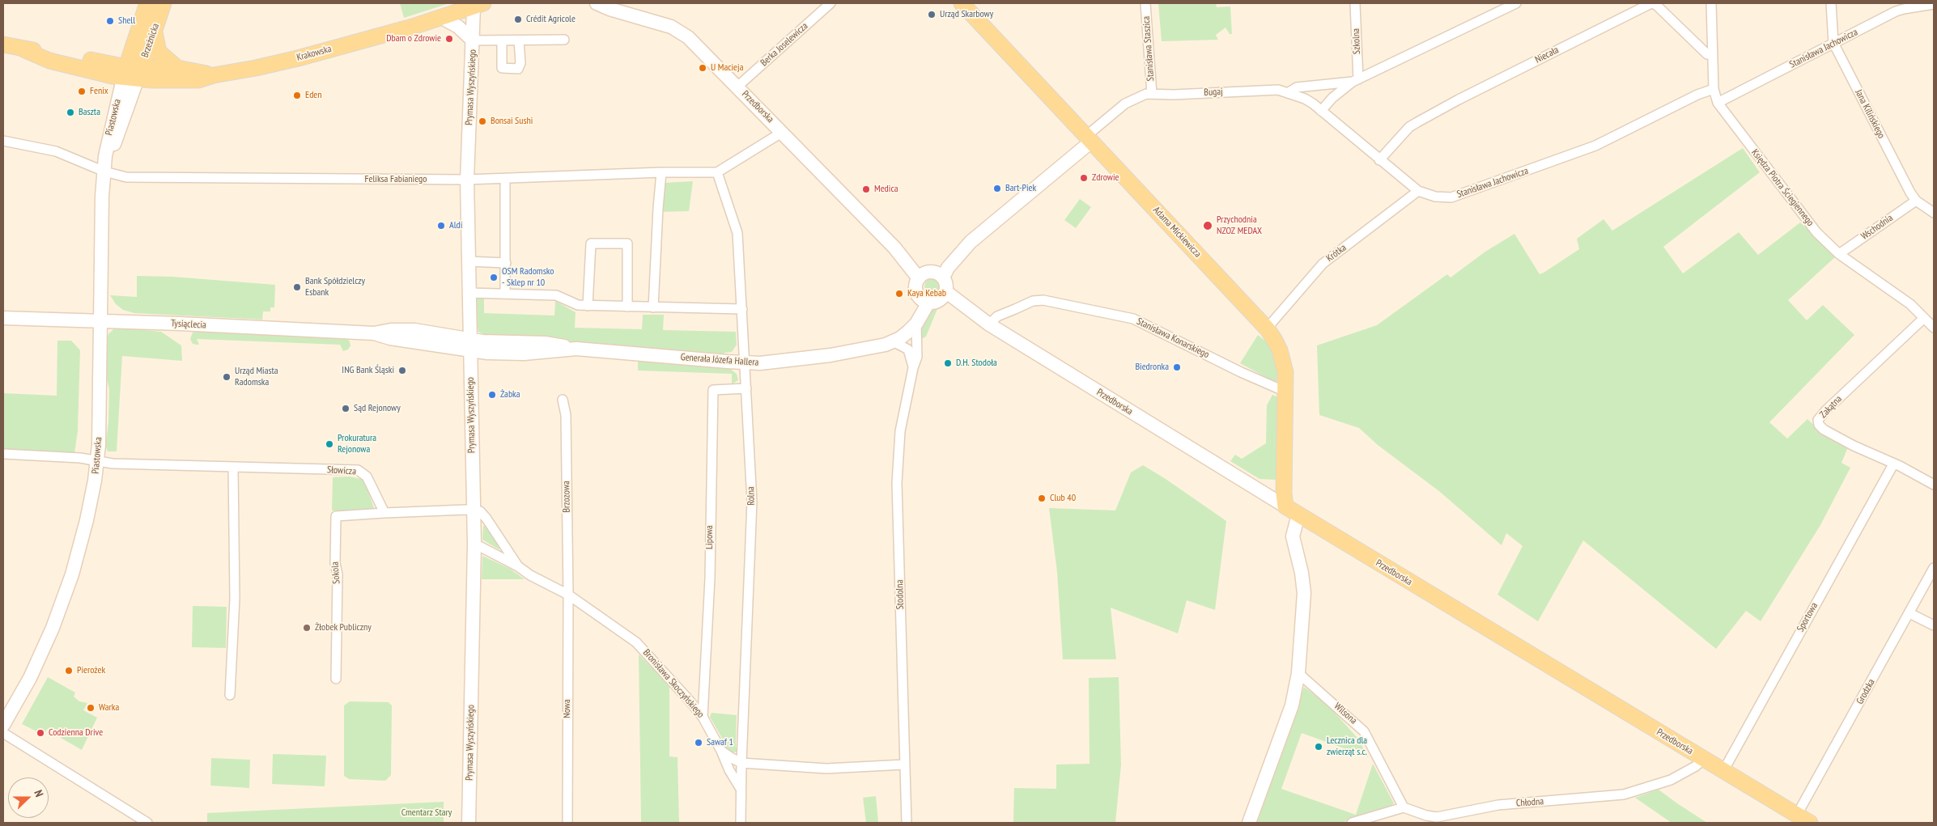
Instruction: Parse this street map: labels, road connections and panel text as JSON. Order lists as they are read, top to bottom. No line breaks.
{"streets":{"main road":["Brzeźnicka","Krakowska","Przedborska","Adama Mickiewicza"],"street":["Szkolna","Berka Joselewicza","Stanisława Staszica","Stanisława Jachowicza","Niecała","Prymasa Wyszyńskiego","Bugaj","Jana Kilińskiego","Piastowska","Feliksa Fabianiego","Księdza Piotra Ściegiennego","Wschodnia","Krótka","Tysiąclecia","Stanisława Konarskiego","Generała Józefa Hallera","Zakątna","Słowicza","Rolna","Brzozowa","Lipowa","Sokola","Stodolna","Sportowa","Bronisława Skoczyńskiego","Grodzka","Nowa","Wilsona","Chłodna"]},"crossings":[["Brzeźnicka","Krakowska"],["Brzeźnicka","Piastowska"],["Szkolna","Bugaj"],["Berka Joselewicza","Przedborska"],["Stanisława Staszica","Bugaj"],["Stanisława Jachowicza","Niecała"],["Stanisława Jachowicza","Bugaj"],["Stanisława Jachowicza","Jana Kilińskiego"],["Stanisława Jachowicza","Księdza Piotra Ściegiennego"],["Stanisława Jachowicza","Krótka"],["Krakowska","Prymasa Wyszyńskiego"],["Krakowska","Piastowska"],["Niecała","Księdza Piotra Ściegiennego"],["Prymasa Wyszyńskiego","Feliksa Fabianiego"],["Prymasa Wyszyńskiego","Tysiąclecia"],["Prymasa Wyszyńskiego","Generała Józefa Hallera"],["Prymasa Wyszyńskiego","Bronisława Skoczyńskiego"],["Bugaj","Przedborska"],["Bugaj","Adama Mickiewicza"],["Przedborska","Adama Mickiewicza"],["Przedborska","Stanisława Konarskiego"],["Przedborska","Generała Józefa Hallera"],["Przedborska","Sportowa"],["Przedborska","Grodzka"],["Przedborska","Chłodna"],["Jana Kilińskiego","Wschodnia"],["Piastowska","Feliksa Fabianiego"],["Piastowska","Tysiąclecia"],["Piastowska","Słowicza"],["Feliksa Fabianiego","Rolna"],["Księdza Piotra Ściegiennego","Wschodnia"],["Księdza Piotra Ściegiennego","Zakątna"],["Adama Mickiewicza","Krótka"],["Adama Mickiewicza","Stanisława Konarskiego"],["Tysiąclecia","Generała Józefa Hallera"],["Generała Józefa Hallera","Rolna"],["Generała Józefa Hallera","Stodolna"],["Zakątna","Sportowa"],["Słowicza","Sokola"],["Rolna","Lipowa"],["Rolna","Bronisława Skoczyńskiego"],["Brzozowa","Bronisława Skoczyńskiego"],["Brzozowa","Nowa"],["Lipowa","Bronisława Skoczyńskiego"],["Bronisława Skoczyńskiego","Nowa"],["Wilsona","Chłodna"]],"parks":["Cmentarz Stary"],"places":["Urząd Skarbowy","Crédit Agricole","Shell","Dbam o Zdrowie","U Macieja","Fenix","Eden","Baszta","Bonsai Sushi","Zdrowie","Bart-Piek","Medica","Aldi","Przychodnia NZOZ MEDAX","OSM Radomsko - Sklep nr 10","Bank Spółdzielczy Esbank","Kaya Kebab","D.H. Stodoła","Biedronka","ING Bank Śląski","Urząd Miasta Radomska","Żabka","Sąd Rejonowy","Prokuratura Rejonowa","Club 40","Żłobek Publiczny","Pierożek","Warka","Codzienna Drive","Sawaf 1","Lecznica dla zwierząt s.c."],"north":"right"}
